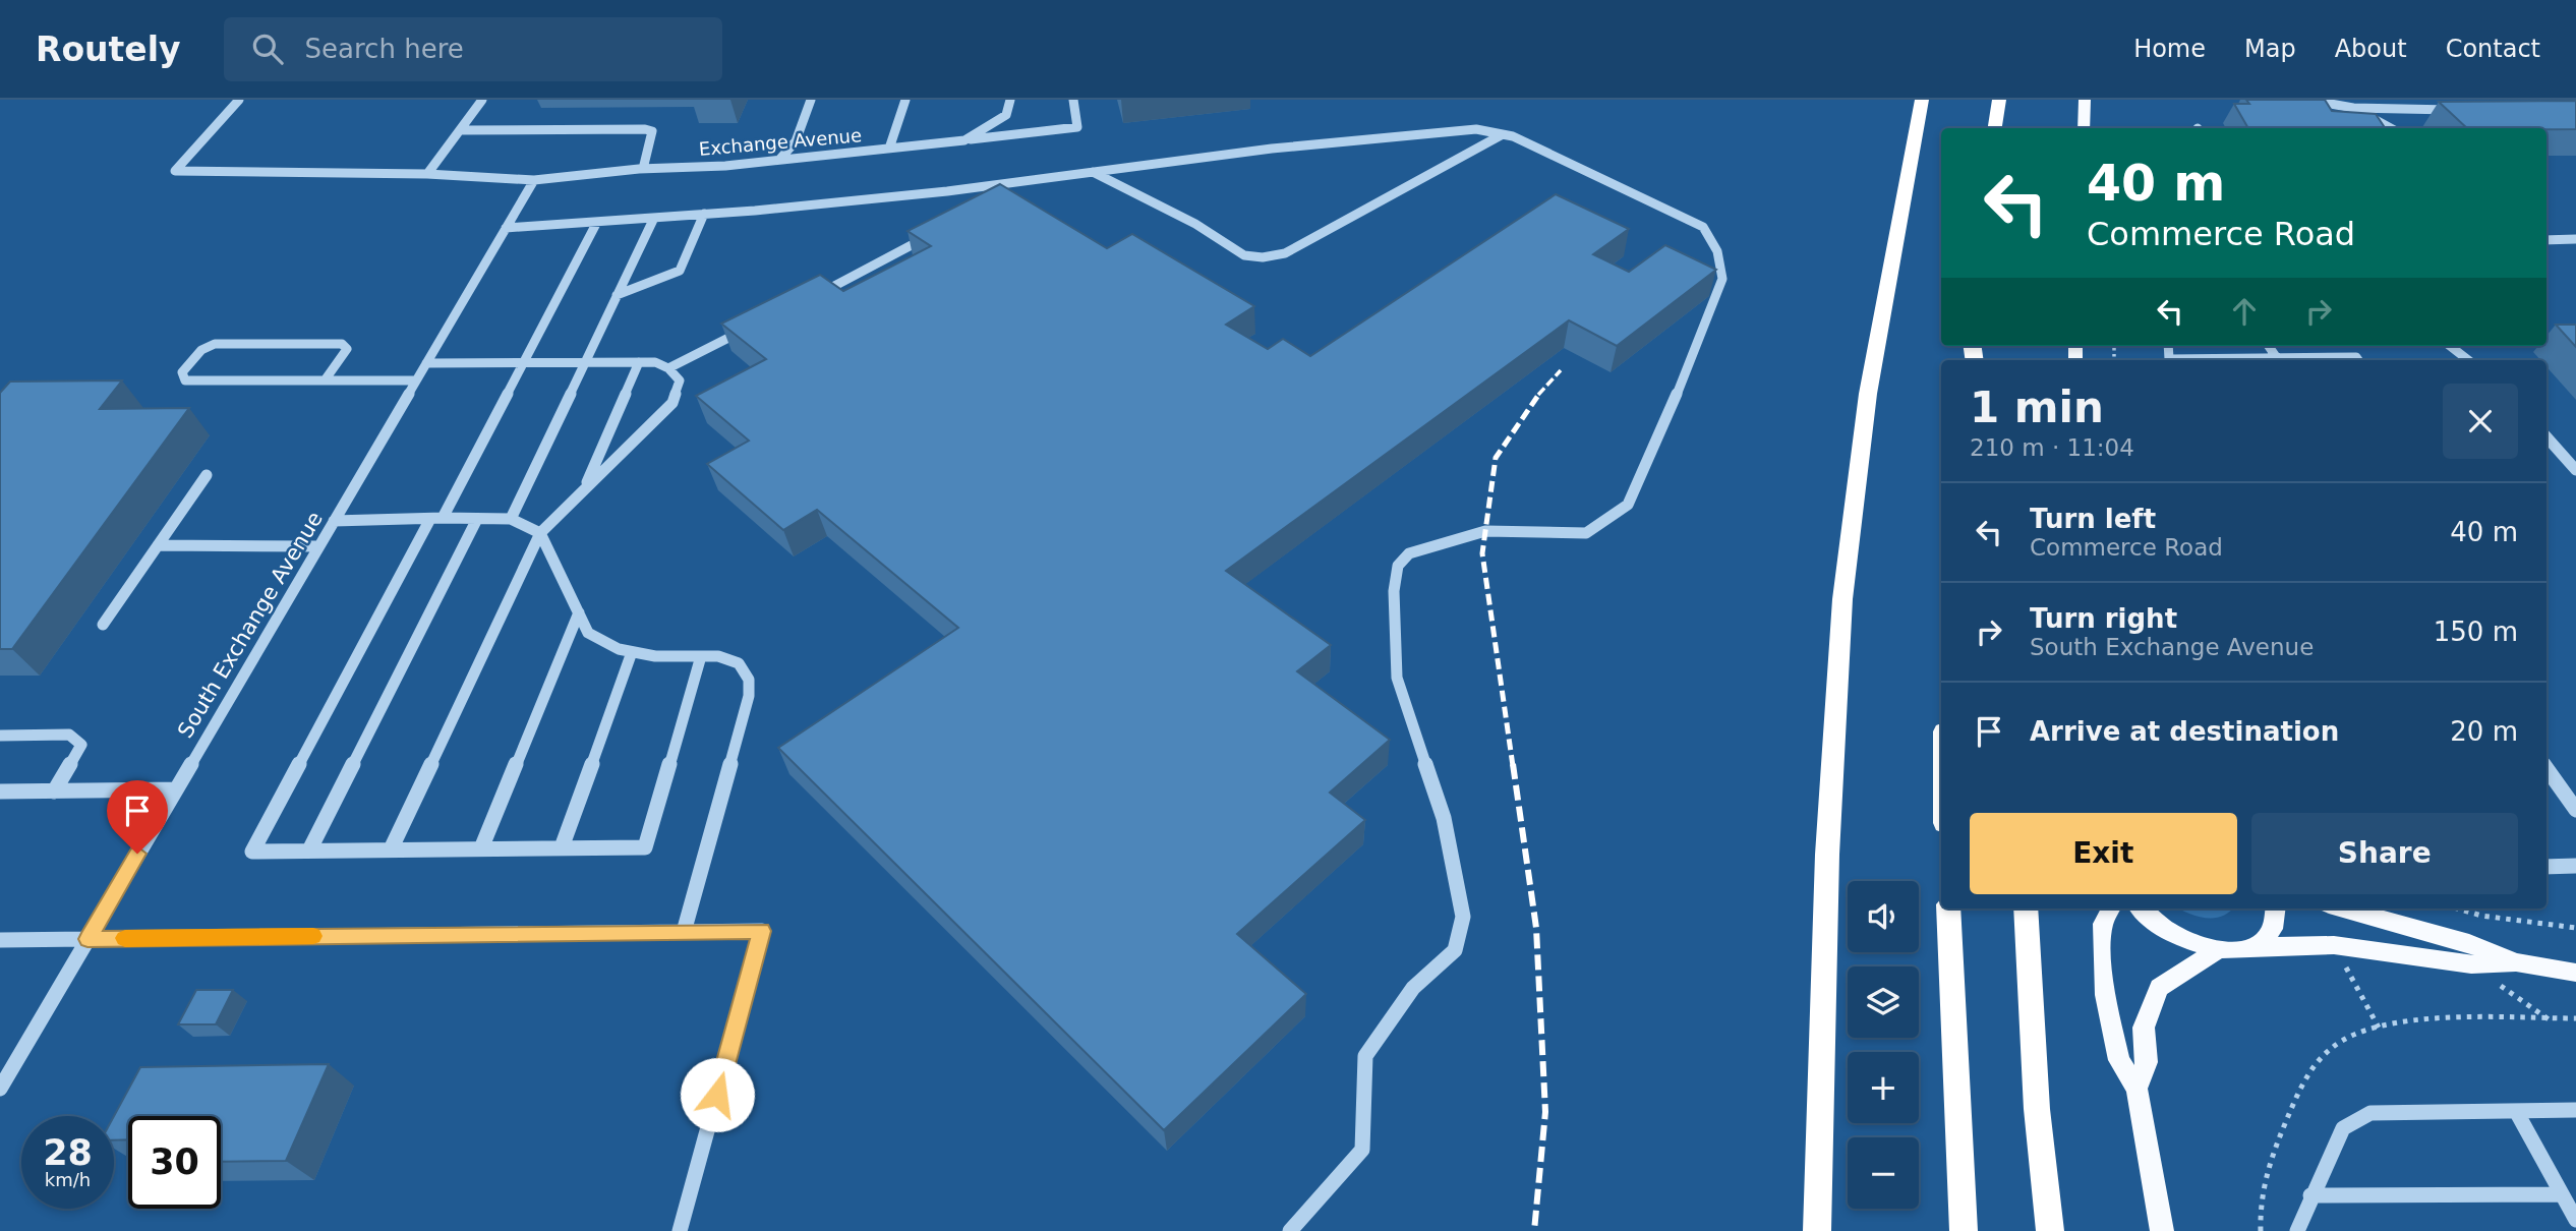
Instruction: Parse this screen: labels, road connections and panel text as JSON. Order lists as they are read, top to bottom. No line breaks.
{"streets":{"street":["Exchange Avenue","South Exchange Avenue"]},"crossings":[["Exchange Avenue","South Exchange Avenue"]],"page":{"header":"Routely","search":"Search here","nav":["Home","Map","About","Contact"],"turn":["40 m","Commerce Road"],"heading":["1 min","210 m · 11:04"],"list":[{"name":"Turn left","note":"Commerce Road","value":"40 m"},{"name":"Turn right","note":"South Exchange Avenue","value":"150 m"},{"name":"Arrive at destination","value":"20 m"}],"buttons":["Exit","Share"],"map_buttons":["+","−"],"speed":"28 km/h","limit":"30"}}
